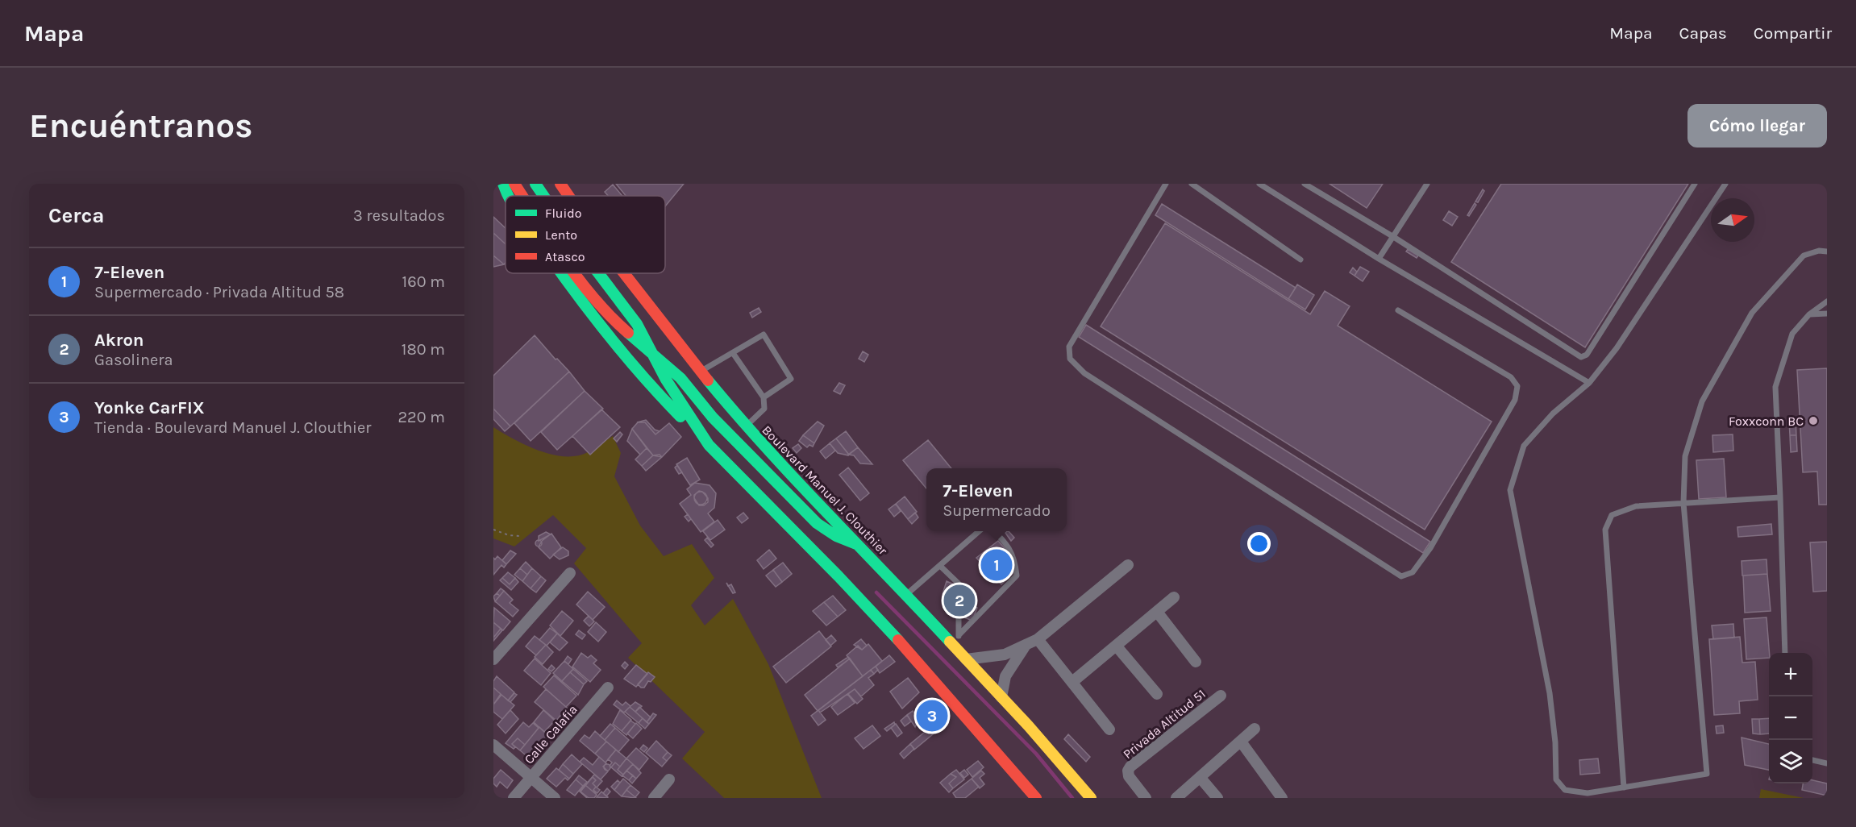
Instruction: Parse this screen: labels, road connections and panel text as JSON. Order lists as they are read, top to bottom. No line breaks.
{"streets":{"main road":["Boulevard Manuel J. Clouthier"],"street":["Privada Altitud 51","Calle Calafia"]},"places":["Foxxconn BC"],"legend":["Fluido","Lento","Atasco"],"north":"right","page":{"header":"Mapa","nav":["Mapa","Capas","Compartir"],"buttons":"Cómo llegar","title":"Encuéntranos","heading":["Cerca","3 resultados"],"list":[{"mark":"1","name":"7-Eleven","note":"Supermercado · Privada Altitud 58","value":"160 m"},{"mark":"2","name":"Akron","note":"Gasolinera","value":"180 m"},{"mark":"3","name":"Yonke CarFIX","note":"Tienda · Boulevard Manuel J. Clouthier","value":"220 m"}],"popup":["7-Eleven","Supermercado"],"pins":["1","2","3"],"map_buttons":["+","−"]}}
